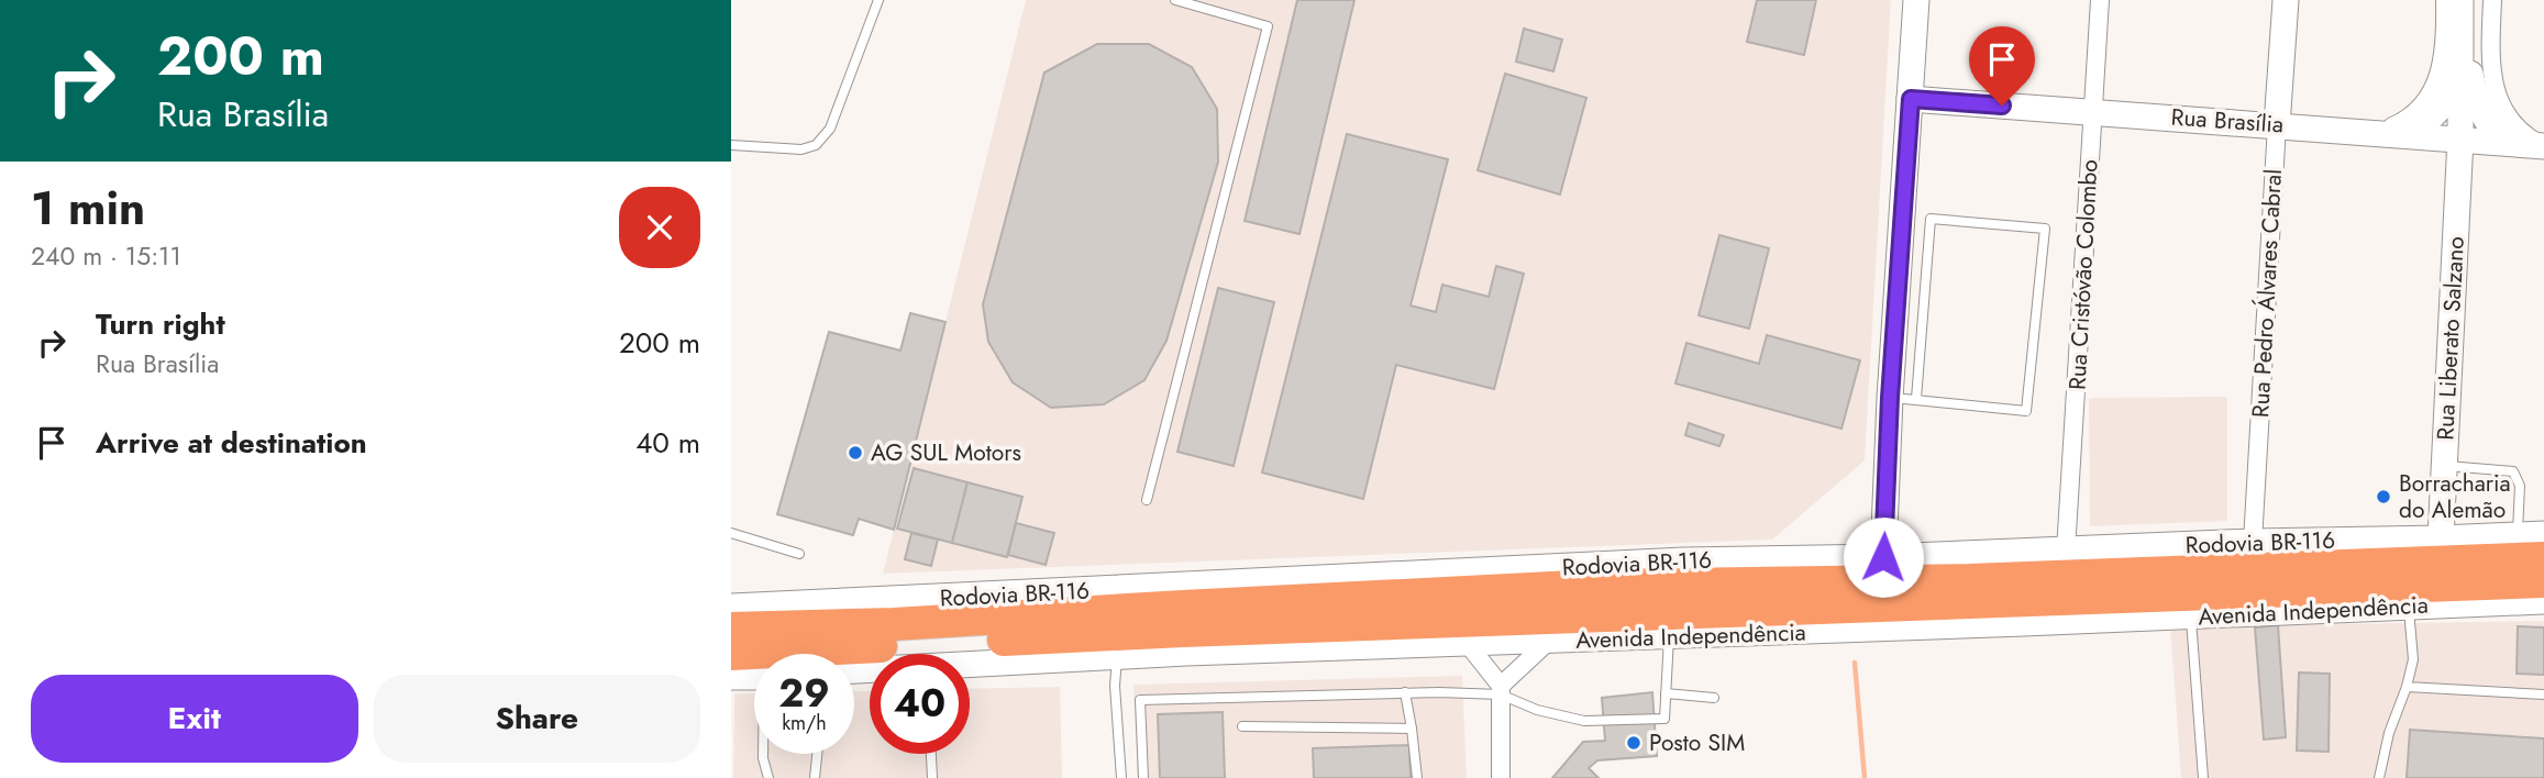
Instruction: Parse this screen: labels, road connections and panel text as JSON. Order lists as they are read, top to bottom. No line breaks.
{"streets":{"highway":["Rodovia BR-116"],"main road":["Rua Brasília","Rua Pedro Álvares Cabral","Rua Liberato Salzano","Avenida Independência"],"street":["Rua Cristóvão Colombo"]},"crossings":[["Rua Brasília","Rua Cristóvão Colombo"],["Rua Brasília","Rua Pedro Álvares Cabral"],["Rua Brasília","Rua Liberato Salzano"],["Rua Cristóvão Colombo","Rodovia BR-116"],["Rua Pedro Álvares Cabral","Rodovia BR-116"],["Rua Liberato Salzano","Rodovia BR-116"]],"places":["AG SUL Motors","Borracharia do Alemão","Posto SIM"],"page":{"turn":["200 m","Rua Brasília"],"heading":["1 min","240 m · 15:11"],"list":[{"name":"Turn right","note":"Rua Brasília","value":"200 m"},{"name":"Arrive at destination","value":"40 m"}],"speed":"29 km/h","limit":"40","buttons":["Exit","Share"]}}
